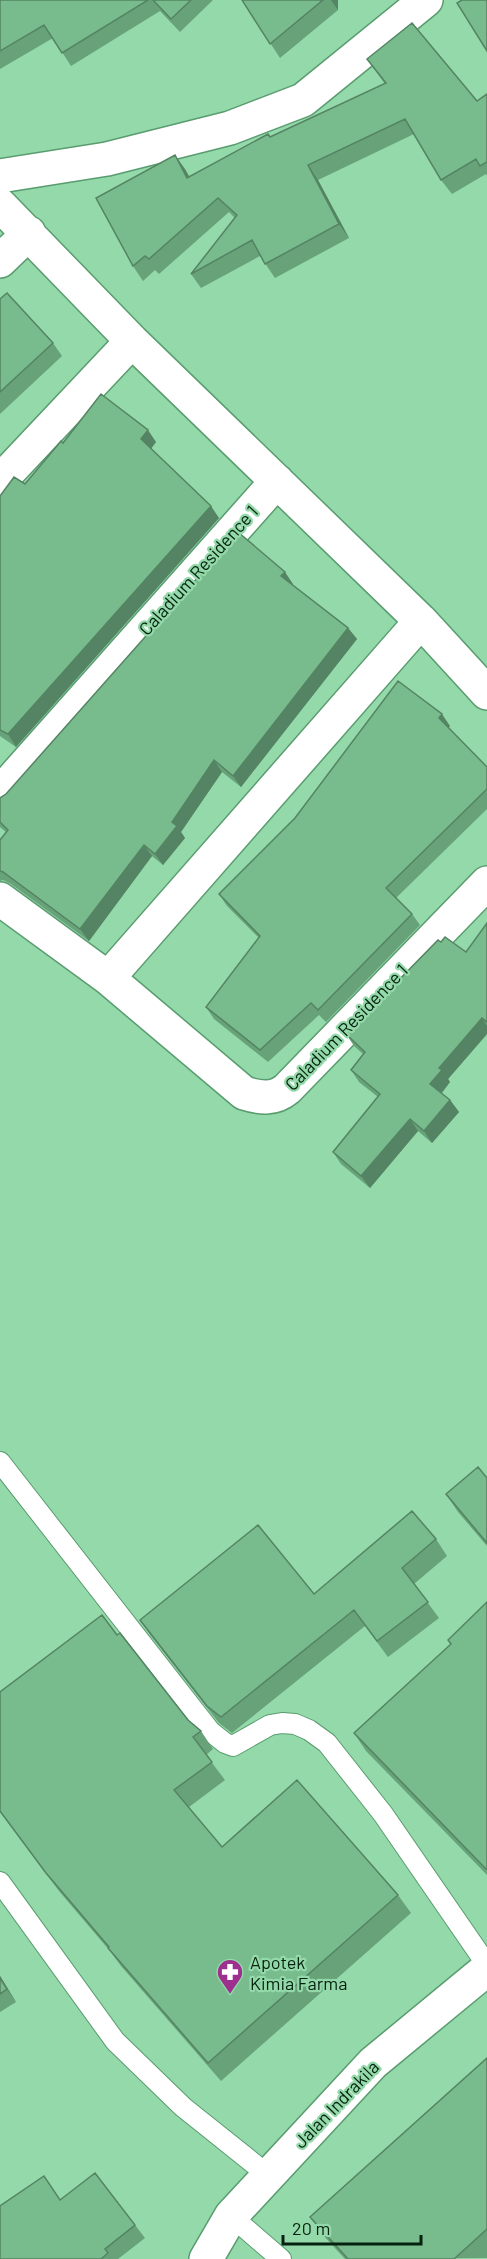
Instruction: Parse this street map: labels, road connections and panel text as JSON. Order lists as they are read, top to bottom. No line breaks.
{"streets":{"street":["Caladium Residence 1","Jalan Indrakila"]},"places":{"pharmacy":["Apotek Kimia Farma"]},"scale_bar":"20 m"}
